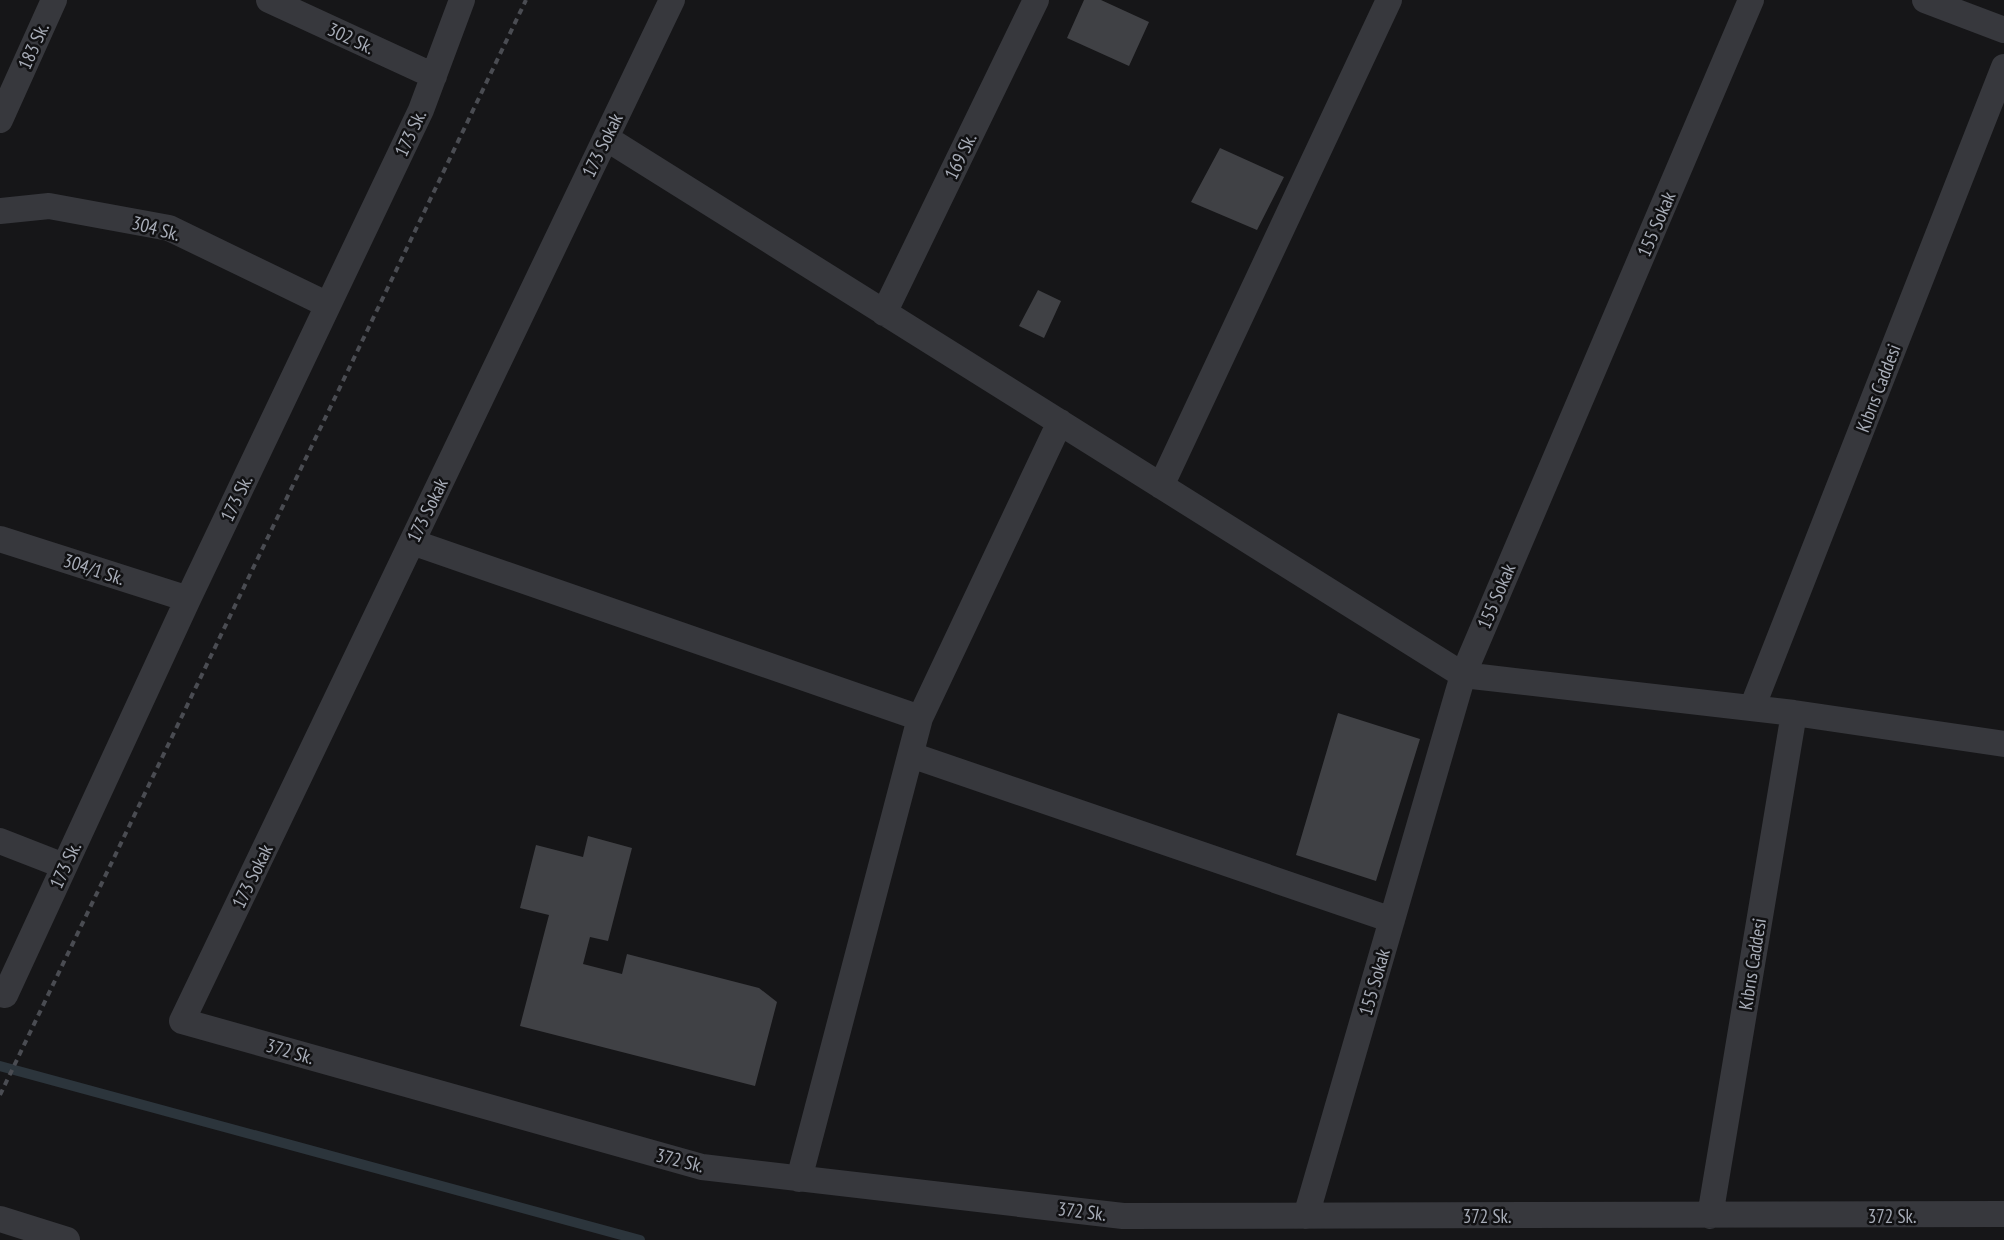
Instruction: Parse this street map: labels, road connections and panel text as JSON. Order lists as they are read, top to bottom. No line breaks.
{"streets":{"street":["302 Sk.","183 Sk.","173 Sk.","173 Sokak","169 Sk.","155 Sokak","304 Sk.","Kıbrıs Caddesi","304/1 Sk.","372 Sk."]},"crossings":[["302 Sk.","173 Sk."],["173 Sk.","304 Sk."],["173 Sk.","304/1 Sk."],["173 Sokak","372 Sk."],["155 Sokak","372 Sk."],["Kıbrıs Caddesi","372 Sk."]]}
